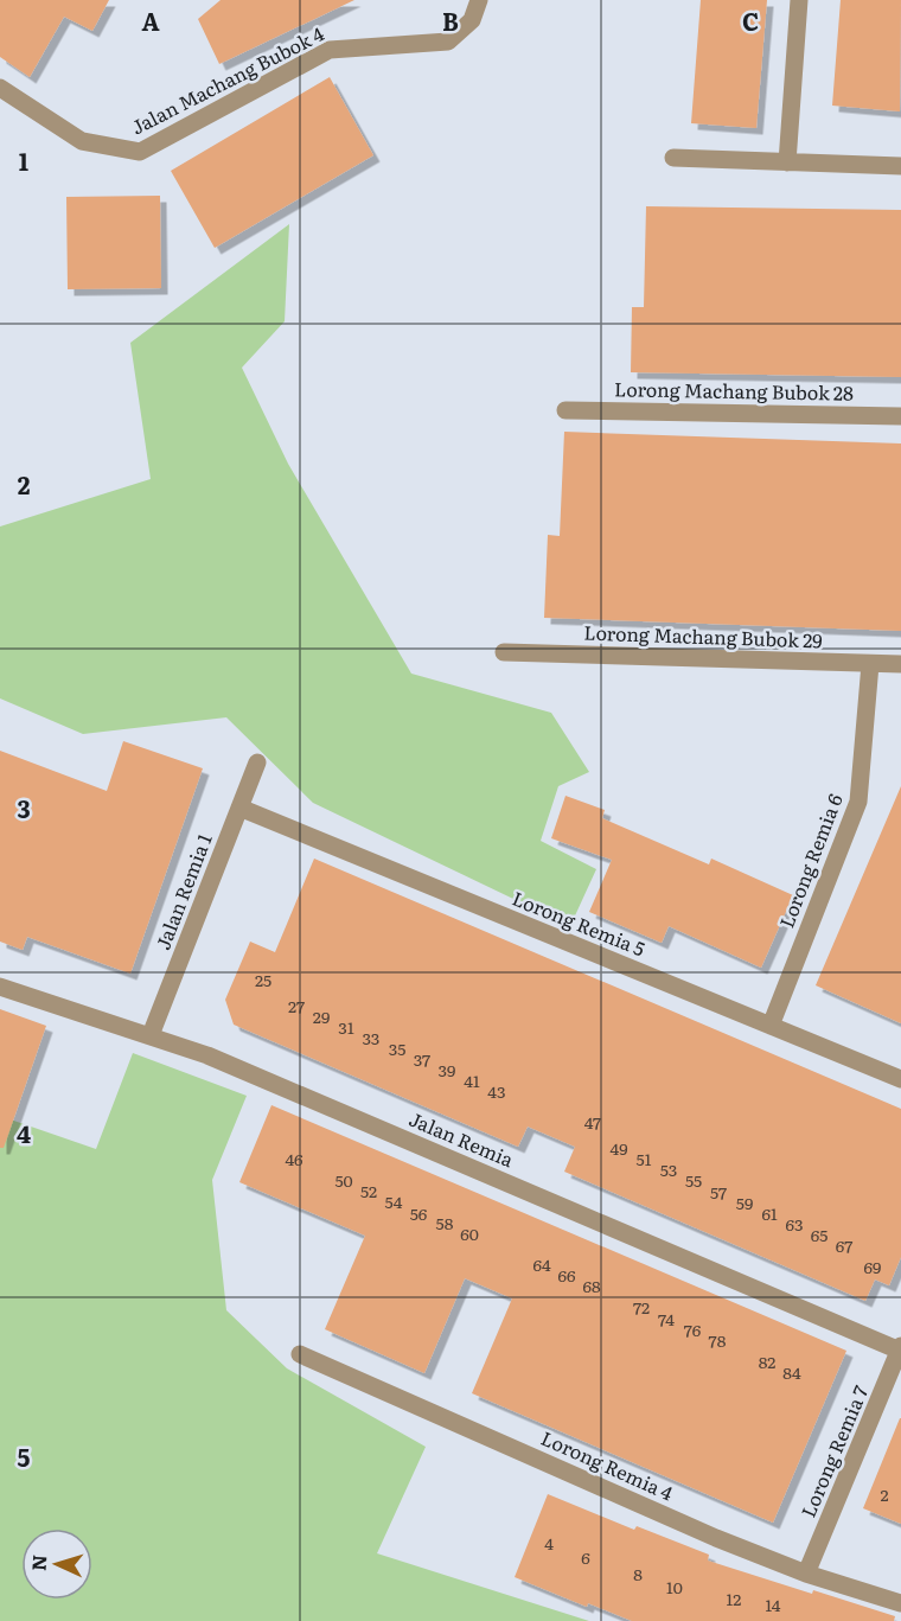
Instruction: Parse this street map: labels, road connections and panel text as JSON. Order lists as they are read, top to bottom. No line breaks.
{"streets":{"street":["Jalan Machang Bubok 4","Lorong Machang Bubok 28","Lorong Machang Bubok 29","Lorong Remia 6","Jalan Remia 1","Lorong Remia 5","Jalan Remia","Lorong Remia 7","Lorong Remia 4"]},"crossings":[["Lorong Machang Bubok 29","Lorong Remia 6"],["Lorong Remia 6","Lorong Remia 5"],["Jalan Remia 1","Lorong Remia 5"],["Jalan Remia 1","Jalan Remia"],["Jalan Remia","Lorong Remia 7"],["Lorong Remia 7","Lorong Remia 4"]],"house_numbers":["25","27","29","31","33","35","37","39","41","43","47","49","46","51","53","50","55","52","57","54","59","56","61","58","63","60","65","67","64","69","66","68","72","74","76","78","82","84","2","4","6","8","10","12","14"],"north":"left","grid":{"columns":["A","B","C"],"rows":["1","2","3","4","5"]}}
